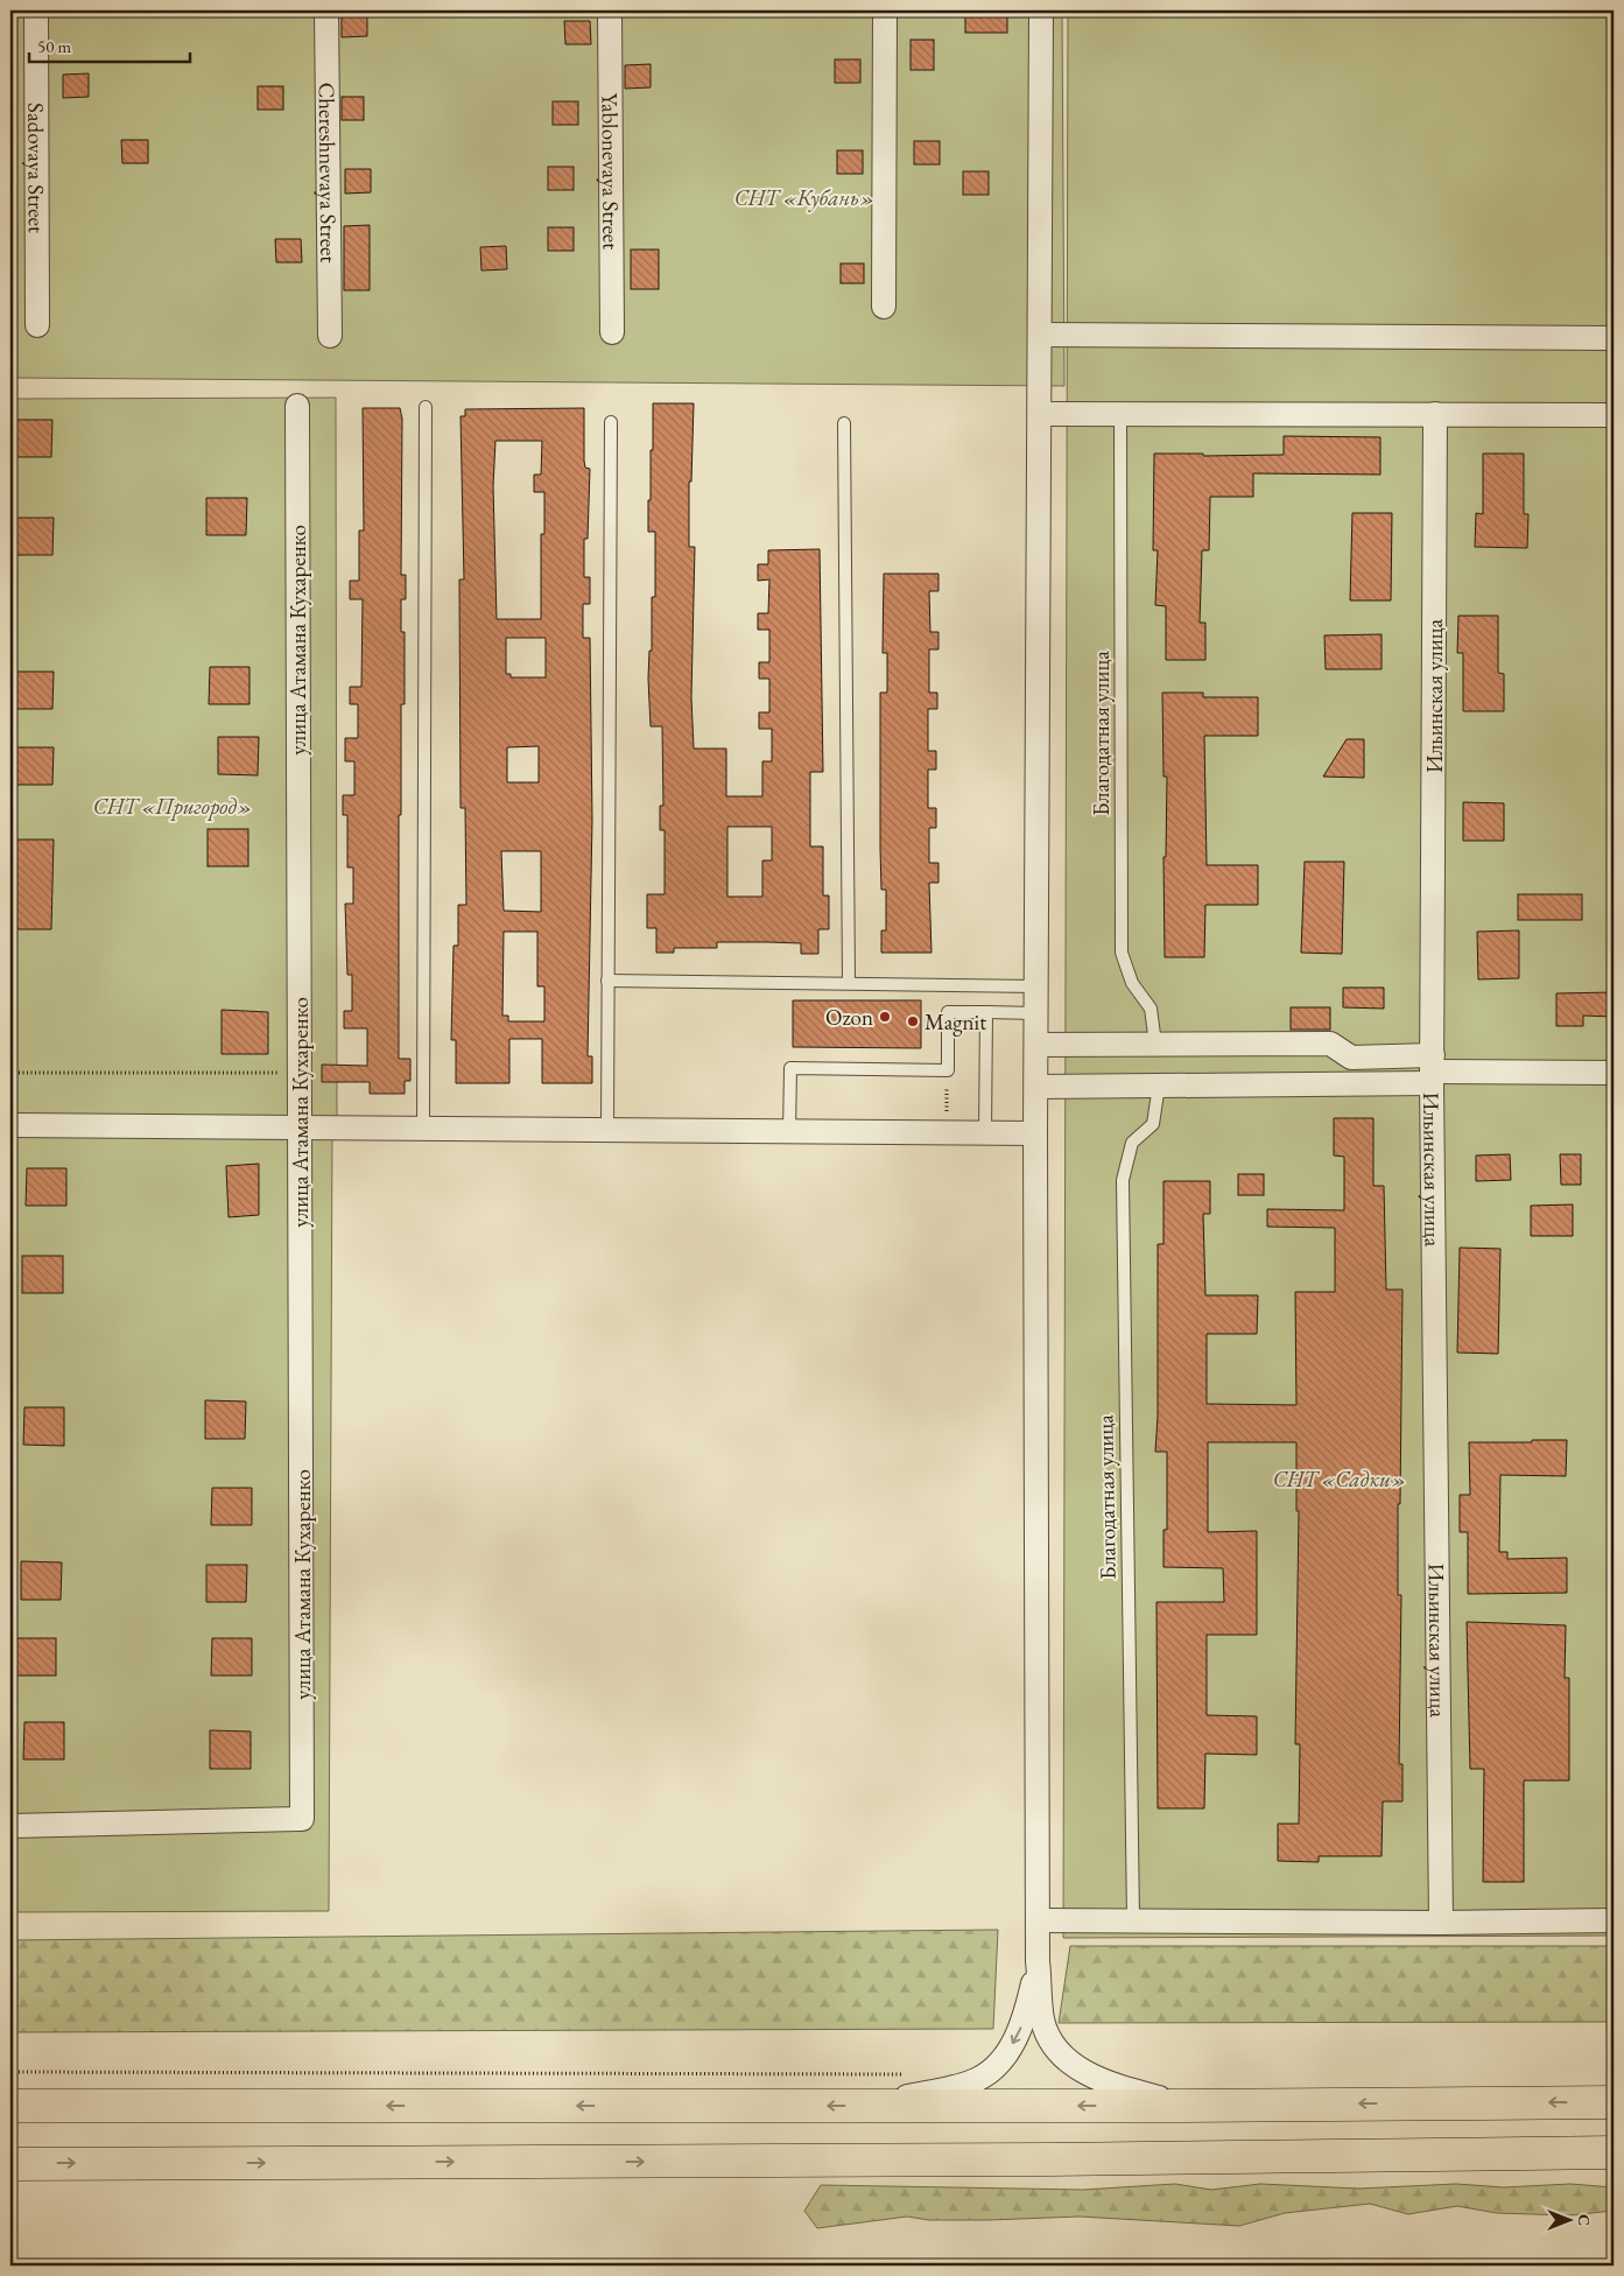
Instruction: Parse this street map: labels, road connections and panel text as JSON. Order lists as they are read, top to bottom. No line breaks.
{"streets":{"street":["Sadovaya Street","Yablonevaya Street","Chereshnevaya Street","улица Атамана Кухаренко","Ильинская улица"],"lane":["Благодатная улица"]},"parks":["СНТ «Кубань»","СНТ «Пригород»","СНТ «Садки»"],"places":["Ozon","Magnit"],"scale_bar":"50 m","north":"right"}
